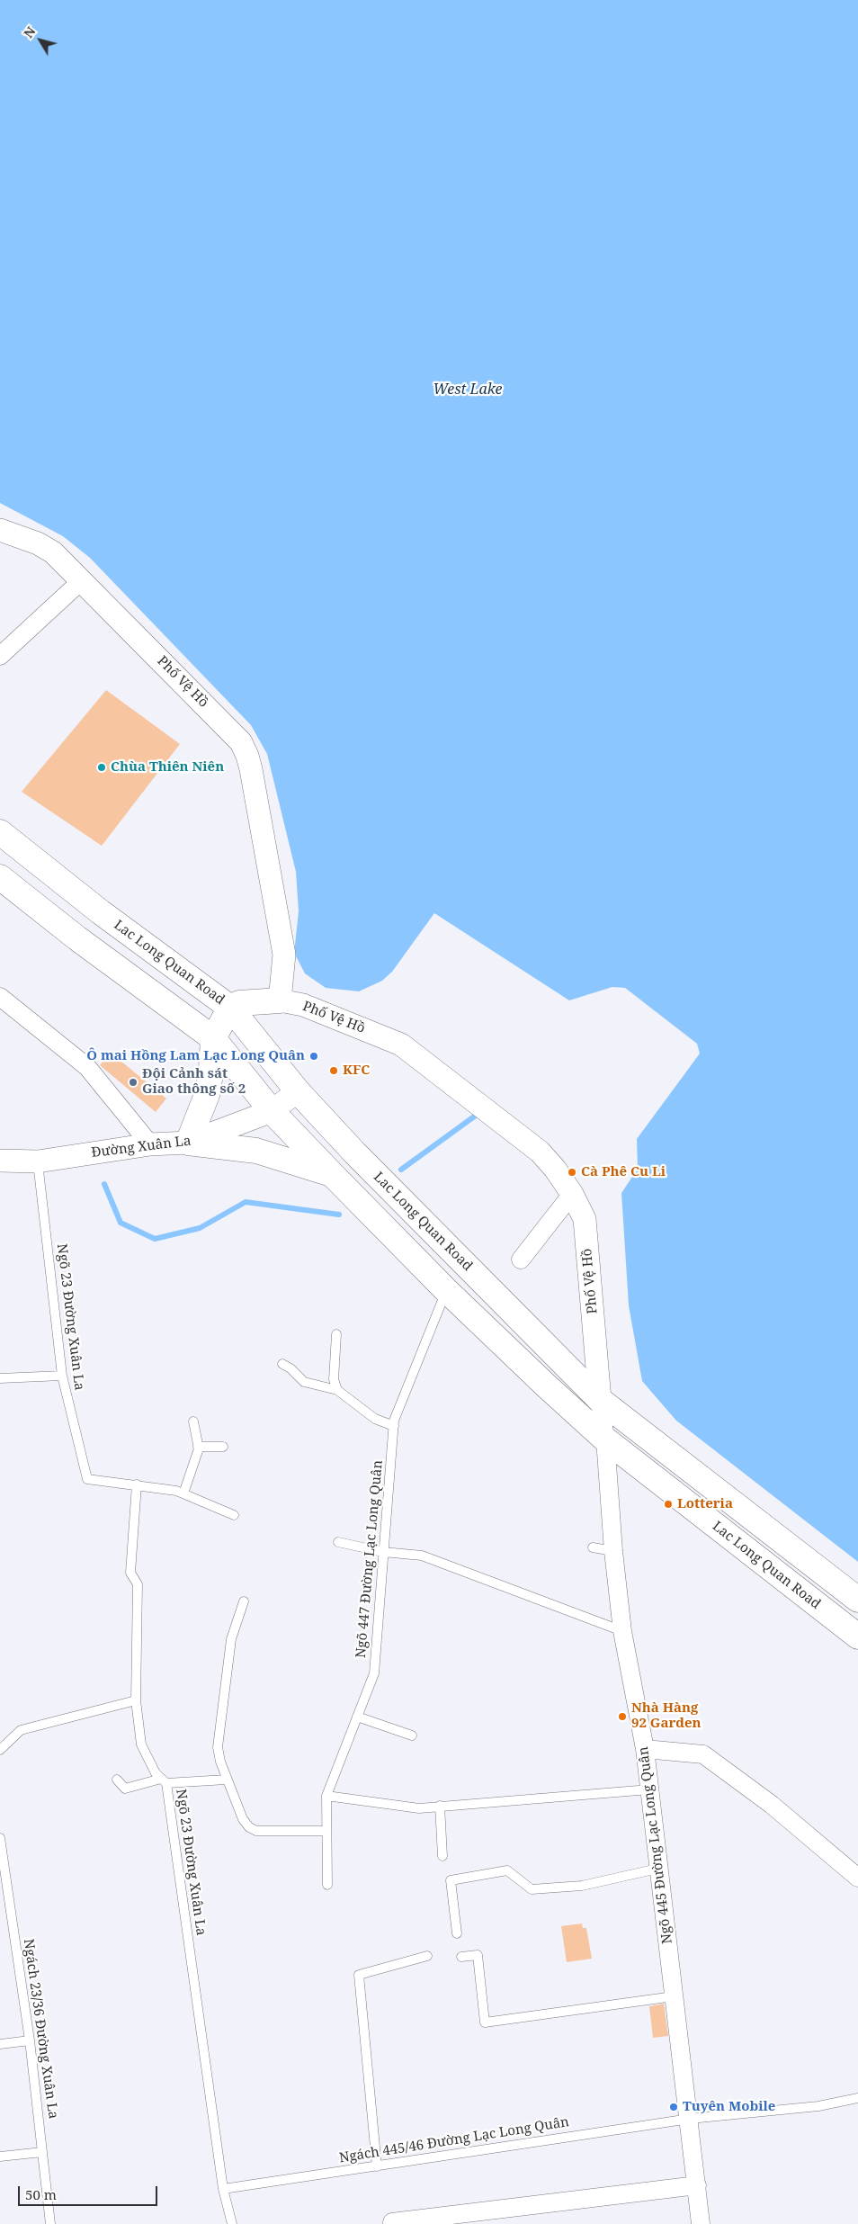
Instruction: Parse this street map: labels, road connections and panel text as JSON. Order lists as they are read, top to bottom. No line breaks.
{"streets":{"main road":["Lac Long Quan Road"],"street":["Phố Vệ Hồ","Đường Xuân La","Ngõ 445 Đường Lạc Long Quân"],"lane":["Ngõ 23 Đường Xuân La","Ngõ 447 Đường Lạc Long Quân","Ngách 23/36 Đường Xuân La","Ngách 445/46 Đường Lạc Long Quân"]},"crossings":[["Phố Vệ Hồ","Lac Long Quan Road"],["Phố Vệ Hồ","Ngõ 445 Đường Lạc Long Quân"],["Lac Long Quan Road","Đường Xuân La"],["Lac Long Quan Road","Ngõ 447 Đường Lạc Long Quân"],["Lac Long Quan Road","Ngõ 445 Đường Lạc Long Quân"],["Đường Xuân La","Ngõ 23 Đường Xuân La"],["Ngõ 23 Đường Xuân La","Ngách 445/46 Đường Lạc Long Quân"],["Ngõ 445 Đường Lạc Long Quân","Ngách 445/46 Đường Lạc Long Quân"]],"water":["West Lake"],"places":["Chùa Thiên Niên","Ô mai Hồng Lam Lạc Long Quân","KFC","Đội Cảnh sát Giao thông số 2","Cà Phê Cu Li","Lotteria","Nhà Hàng 92 Garden","Tuyên Mobile"],"scale_bar":"50 m","north":"top left"}
